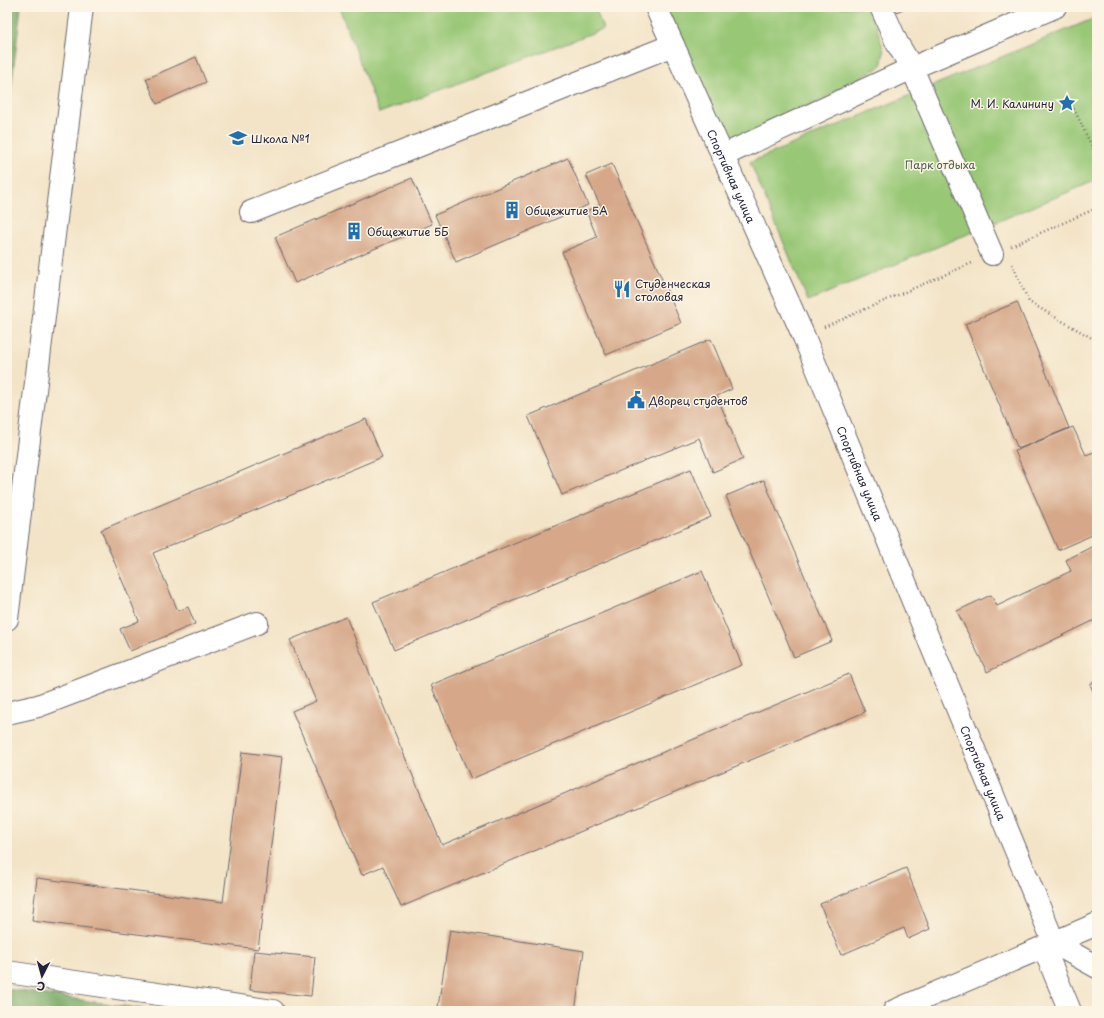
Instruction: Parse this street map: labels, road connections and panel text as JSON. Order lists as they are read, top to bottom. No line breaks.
{"streets":{"street":["Спортивная улица"]},"parks":["Парк отдыха"],"places":{"place":["М. И. Калинину"],"school or university":["Школа №1"],"building":["Общежитие 5А","Общежитие 5Б"],"restaurant":["Студенческая столовая"],"public building":["Дворец студентов"]},"north":"bottom"}
